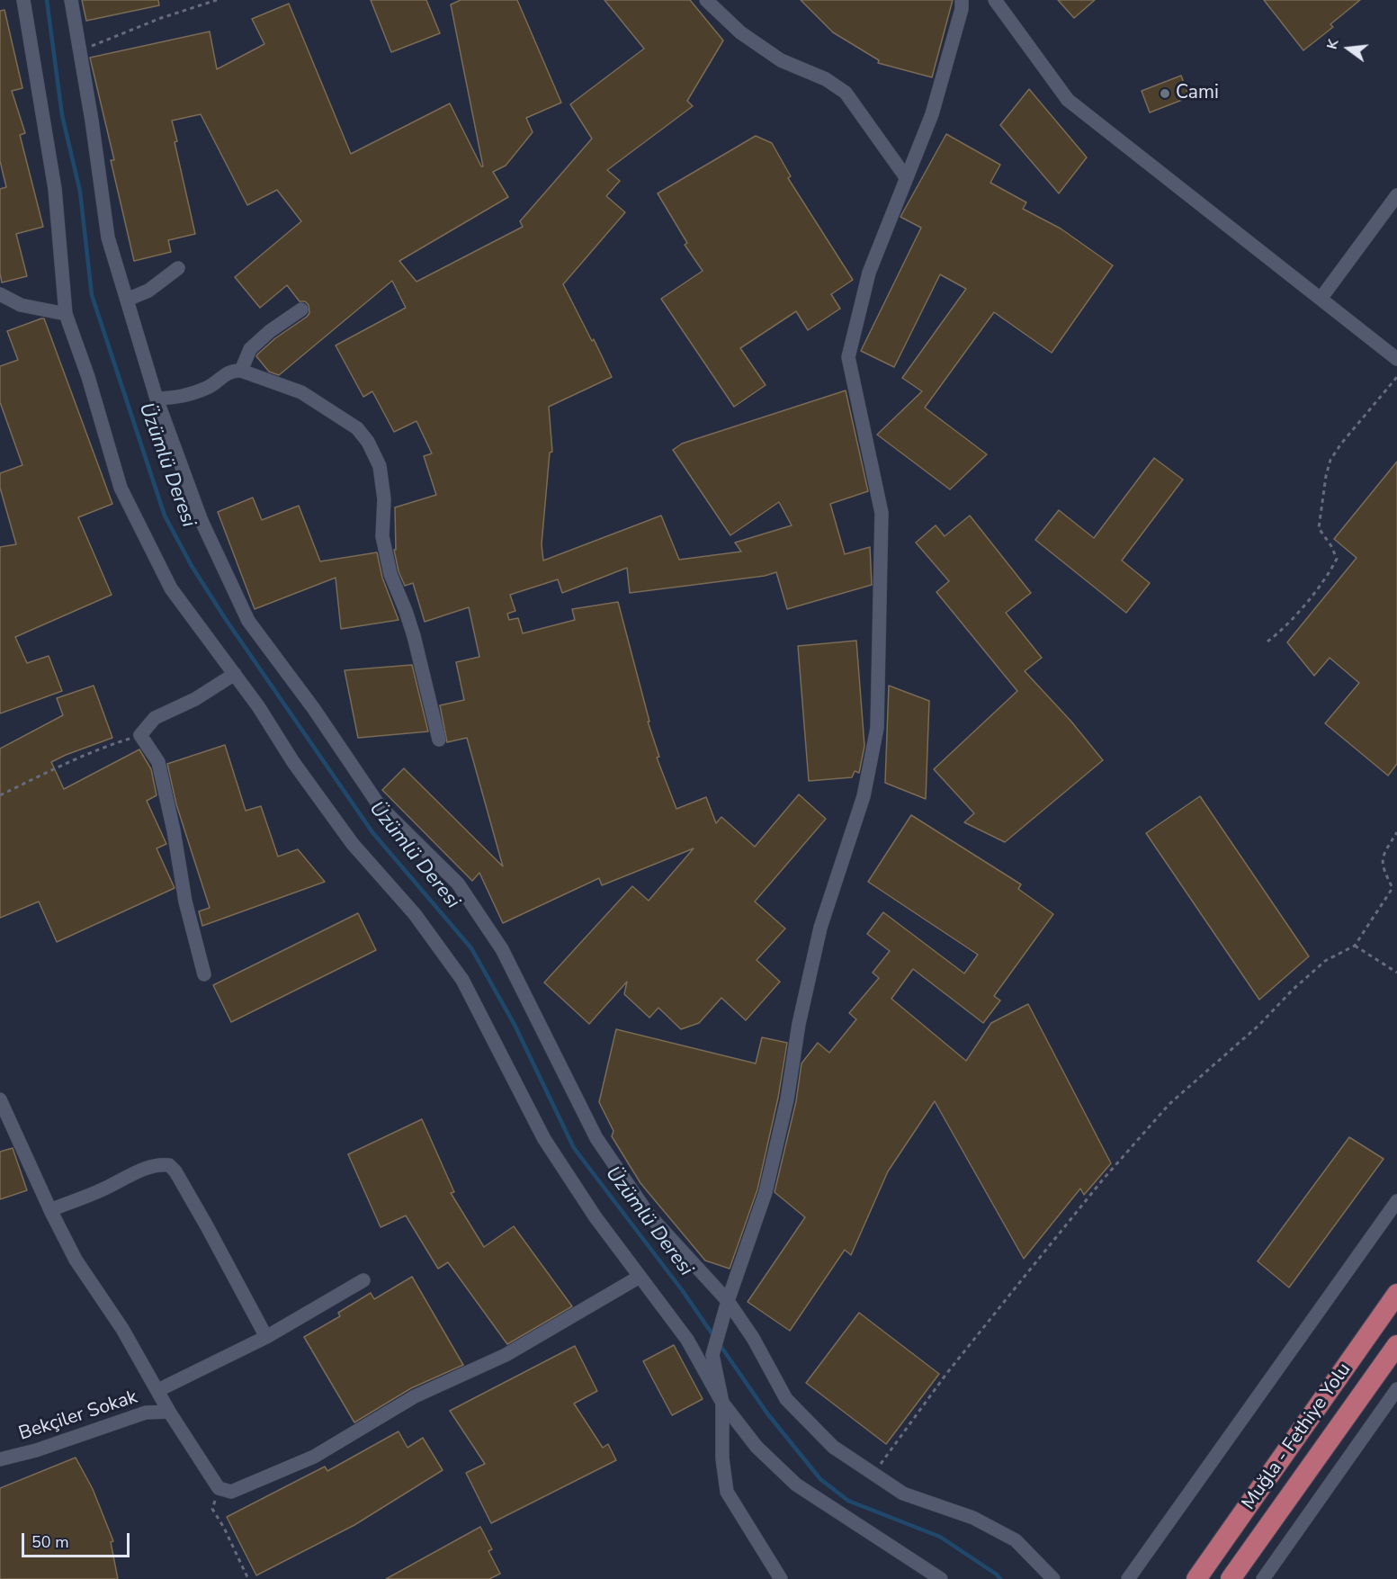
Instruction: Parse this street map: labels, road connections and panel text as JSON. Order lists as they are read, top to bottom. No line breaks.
{"streets":{"highway":["Muğla - Fethiye Yolu"],"street":["Bekçiler Sokak"]},"water":["Üzümlü Deresi"],"places":["Cami"],"scale_bar":"50 m","north":"left"}
